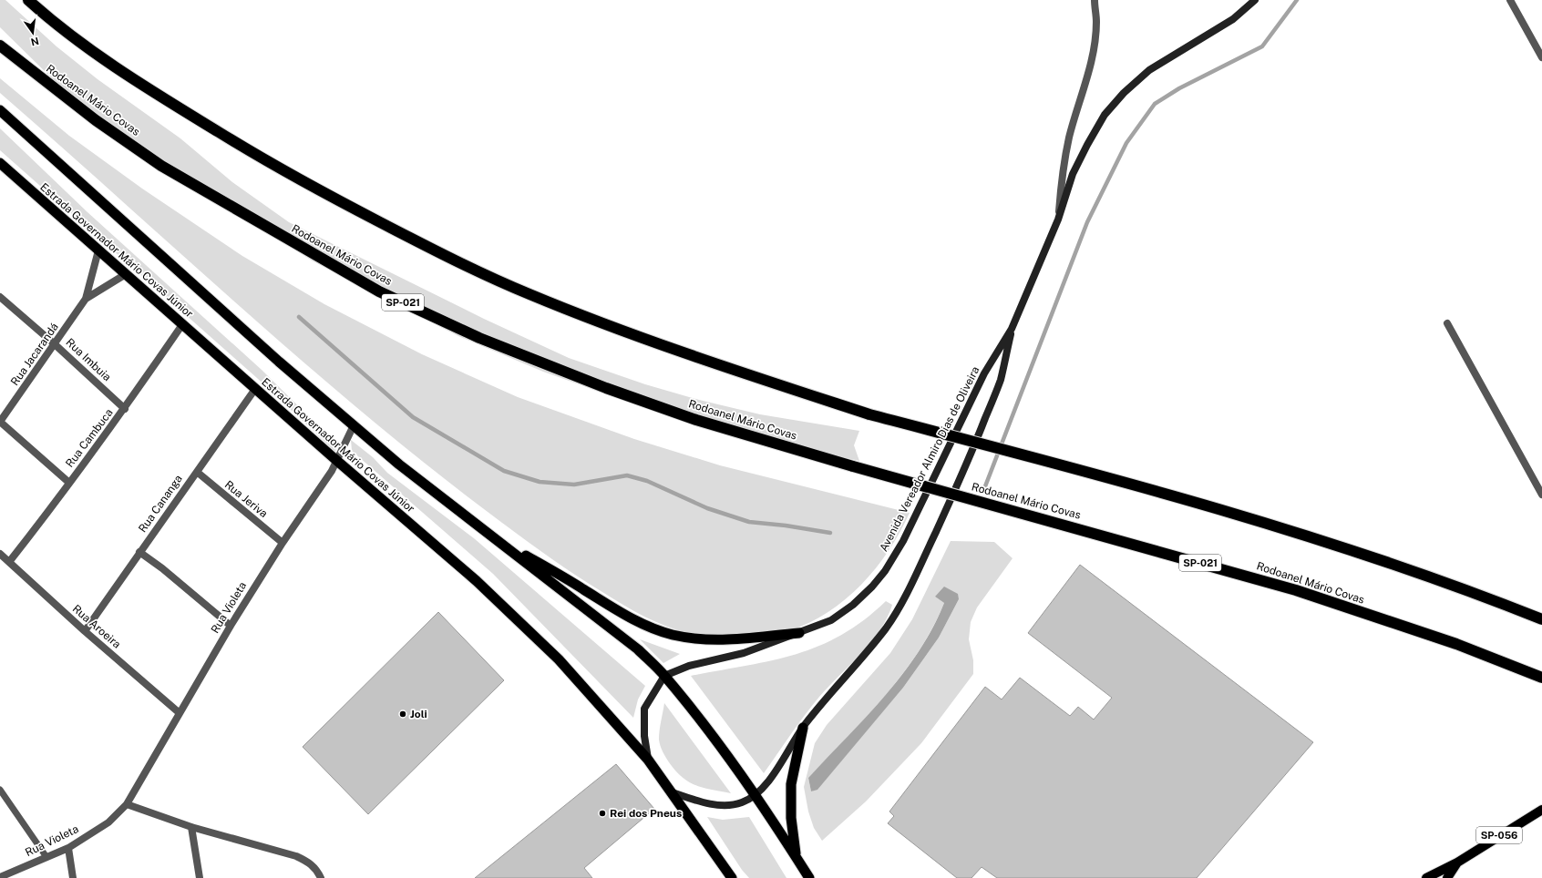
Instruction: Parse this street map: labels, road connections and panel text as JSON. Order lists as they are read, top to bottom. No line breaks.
{"streets":{"highway":["Rodoanel Mário Covas","Estrada Governador Mário Covas Júnior","SP-021"],"main road":["Avenida Vereador Almiro Dias de Oliveira","SP-056"],"street":["Rua Jacarandá","Rua Imbuia","Rua Cambuca","Rua Jeriva","Rua Cananga","Rua Violeta","Rua Aroeira"]},"crossings":[["Estrada Governador Mário Covas Júnior","Rua Jacarandá"],["Estrada Governador Mário Covas Júnior","Rua Cambuca"],["Estrada Governador Mário Covas Júnior","Avenida Vereador Almiro Dias de Oliveira"],["Estrada Governador Mário Covas Júnior","Rua Cananga"],["Estrada Governador Mário Covas Júnior","Rua Violeta"],["Rua Jacarandá","Rua Imbuia"],["Rua Imbuia","Rua Cambuca"],["Rua Cambuca","Rua Aroeira"],["Rua Jeriva","Rua Cananga"],["Rua Jeriva","Rua Violeta"],["Rua Cananga","Rua Aroeira"],["Rua Violeta","Rua Aroeira"]],"places":["Joli","Rei dos Pneus"],"north":"bottom"}
